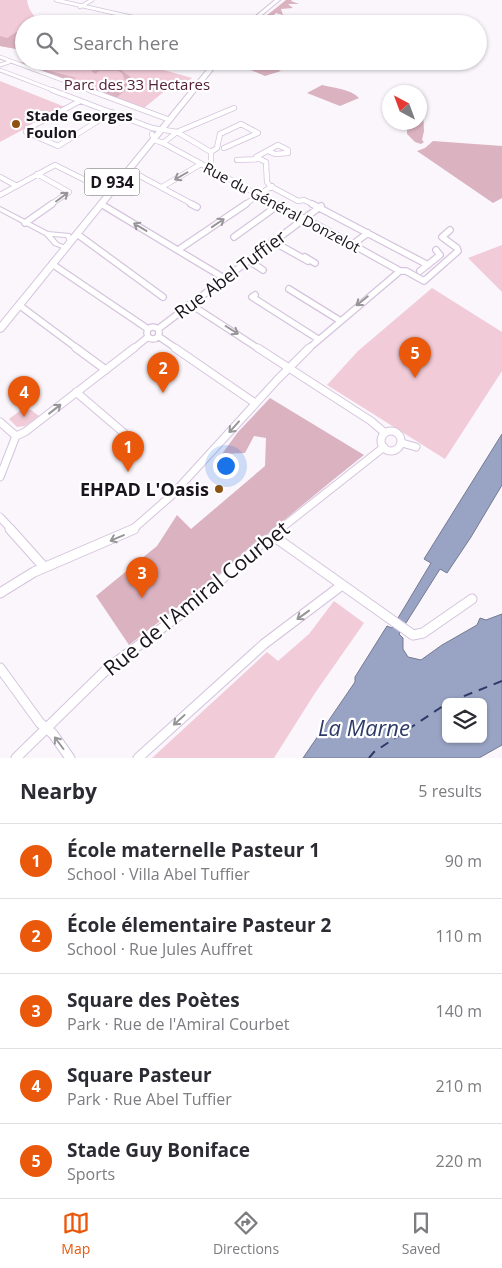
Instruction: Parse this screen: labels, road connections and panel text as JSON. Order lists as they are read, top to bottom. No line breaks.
{"streets":{"main road":["D 934"],"street":["Rue du Général Donzelot","Rue Abel Tuffier","Rue de l'Amiral Courbet"]},"crossings":[["D 934","Rue du Général Donzelot"],["Rue du Général Donzelot","Rue Abel Tuffier"]],"water":["La Marne"],"parks":["Parc des 33 Hectares"],"places":["Stade Georges Foulon","EHPAD L'Oasis"],"north":"top left","page":{"search":"Search here","pins":["5","2","4","1","3"],"heading":["Nearby","5 results"],"list":[{"mark":"1","name":"École maternelle Pasteur 1","note":"School · Villa Abel Tuffier","value":"90 m"},{"mark":"2","name":"École élementaire Pasteur 2","note":"School · Rue Jules Auffret","value":"110 m"},{"mark":"3","name":"Square des Poètes","note":"Park · Rue de l'Amiral Courbet","value":"140 m"},{"mark":"4","name":"Square Pasteur","note":"Park · Rue Abel Tuffier","value":"210 m"},{"mark":"5","name":"Stade Guy Boniface","note":"Sports","value":"220 m"}],"nav":["Map","Directions","Saved"]}}
